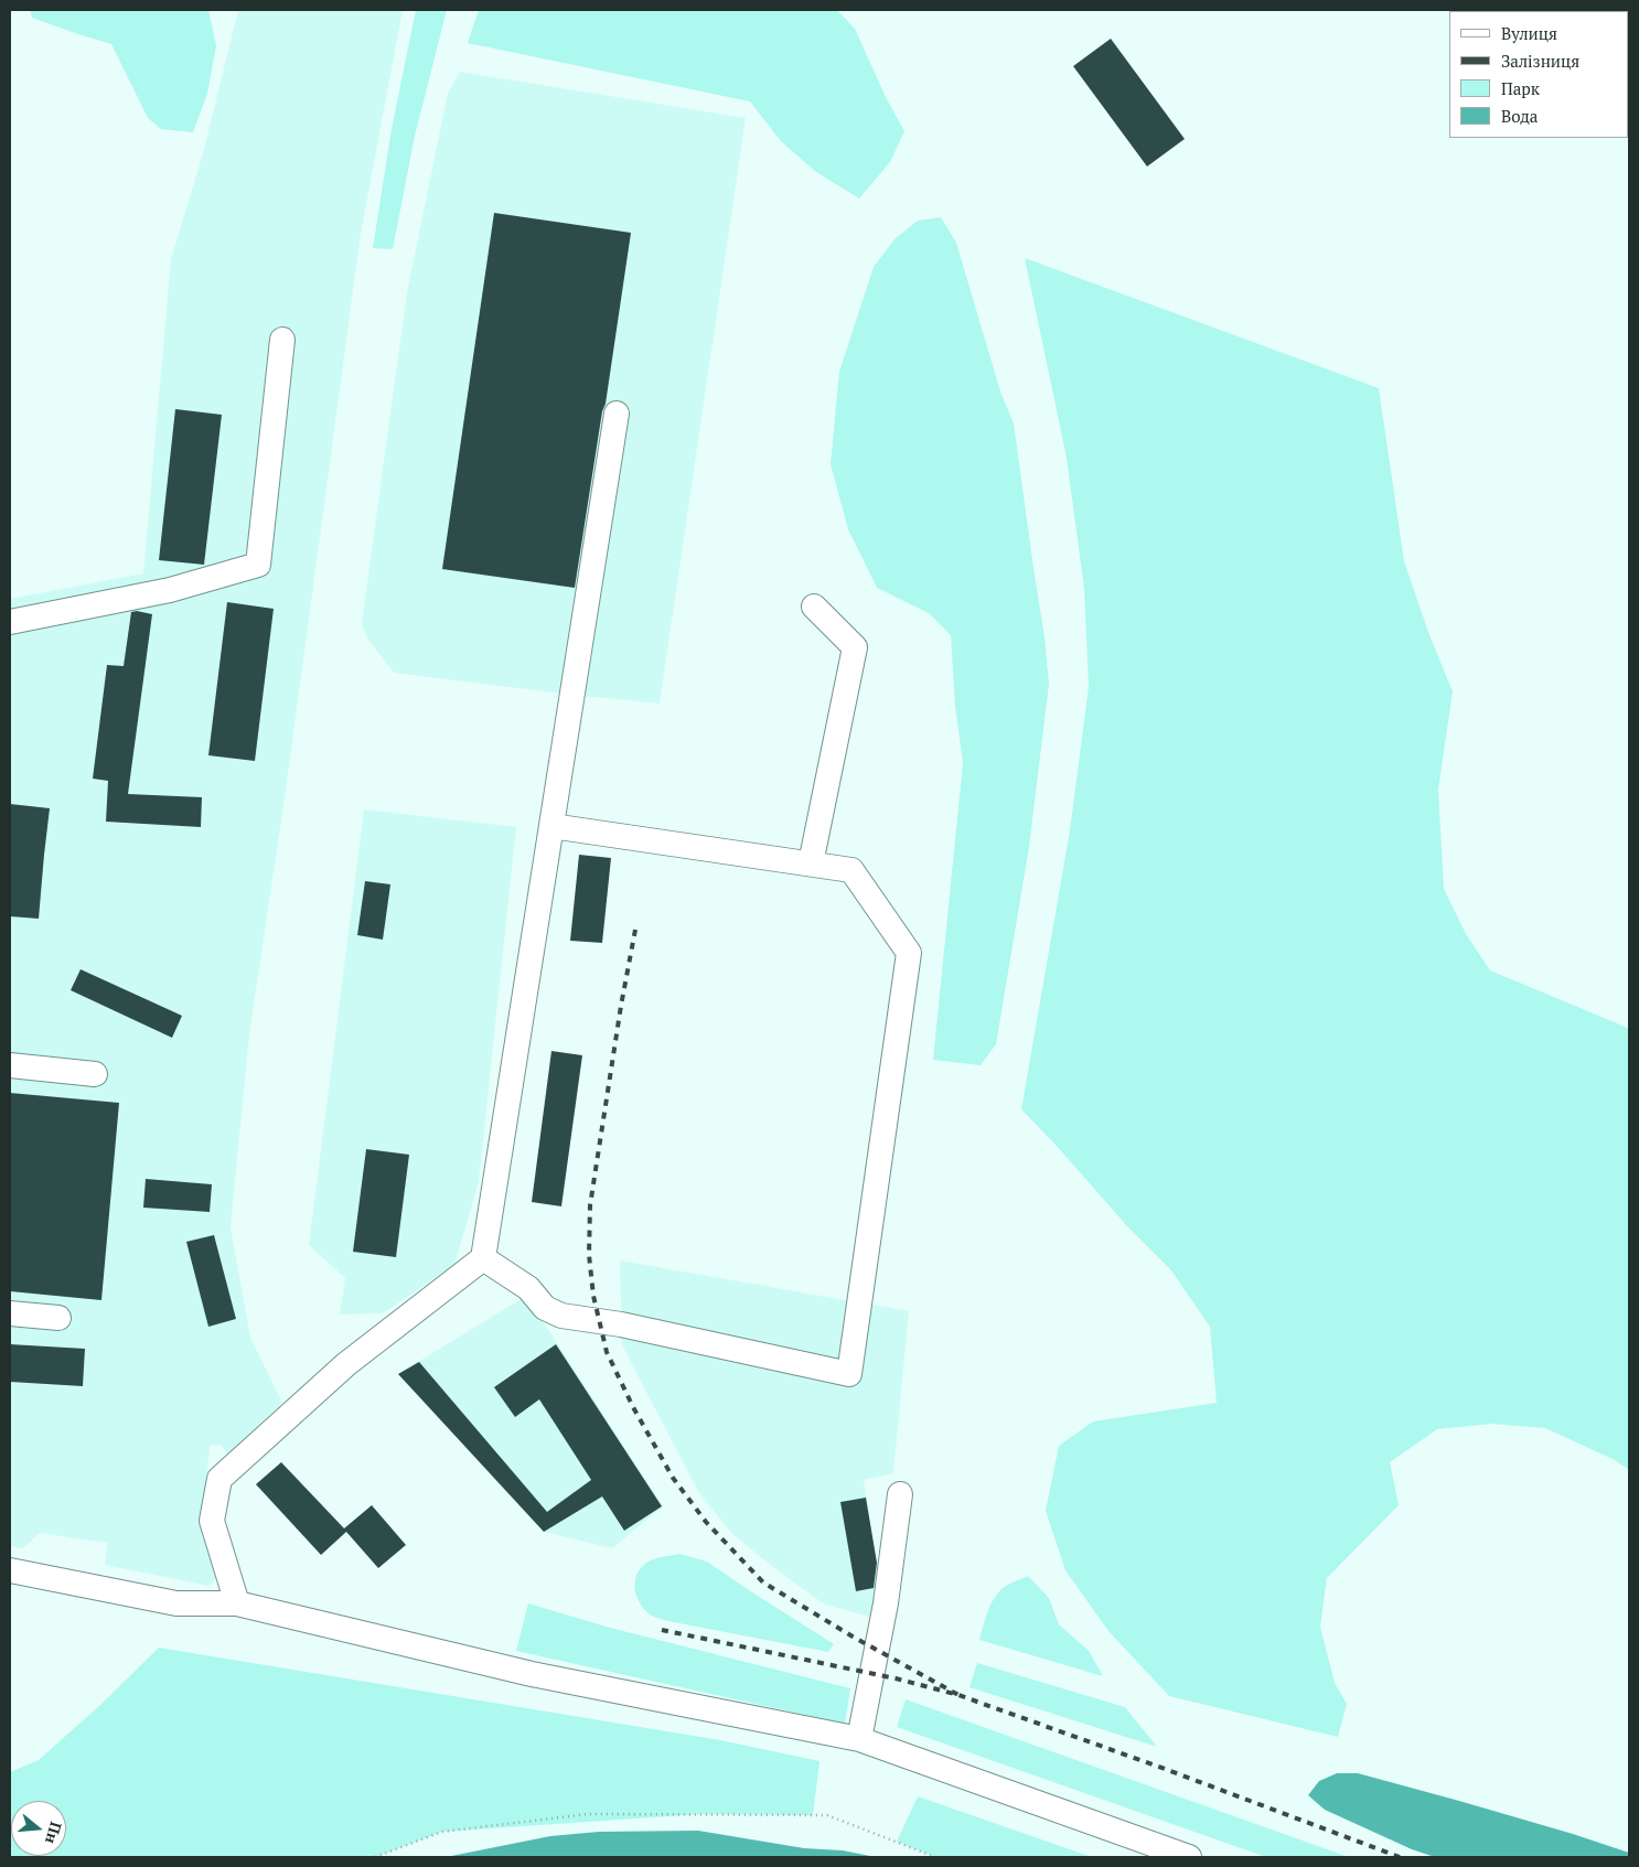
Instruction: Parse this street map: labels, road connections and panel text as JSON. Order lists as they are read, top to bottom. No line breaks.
{"legend":["Вулиця","Залізниця","Парк","Вода"],"north":"right"}
